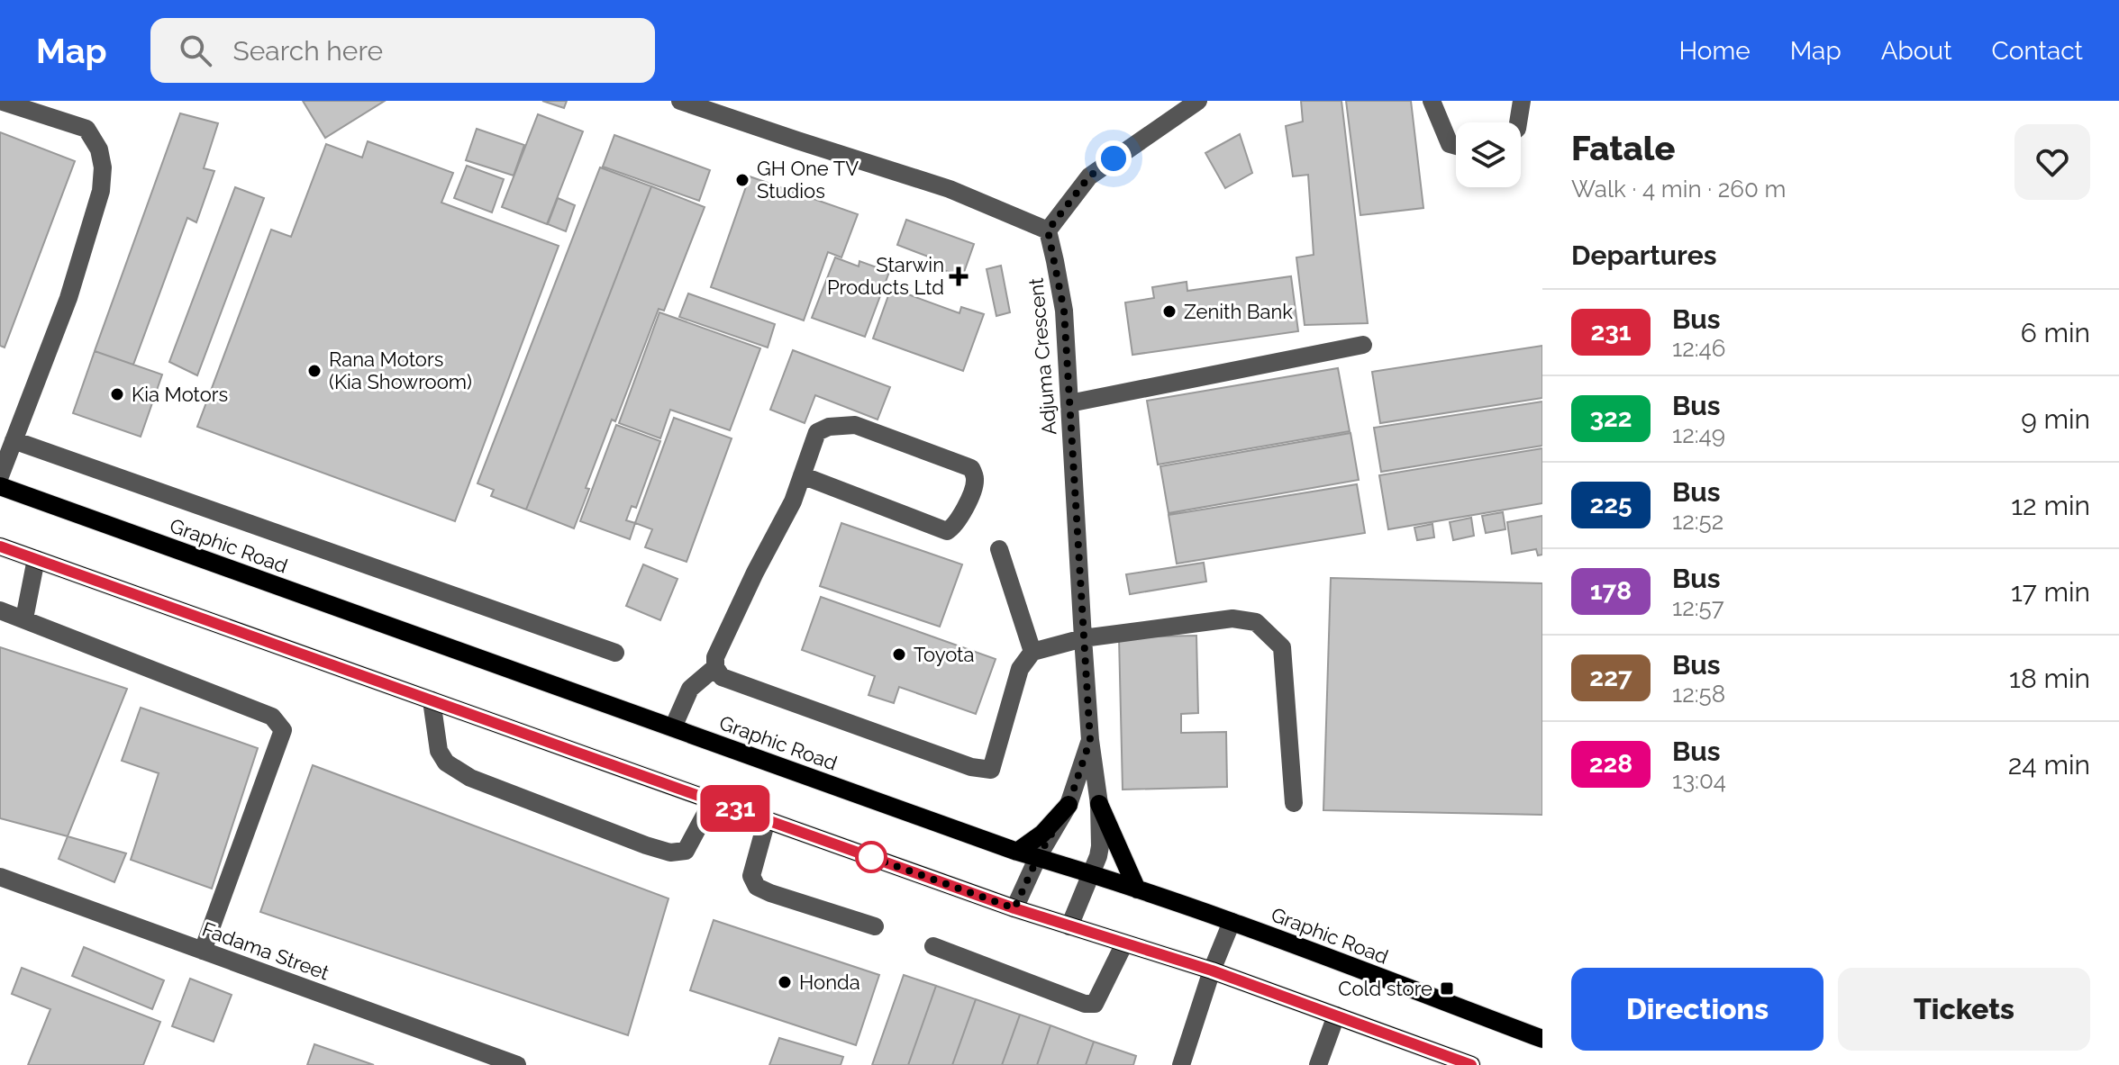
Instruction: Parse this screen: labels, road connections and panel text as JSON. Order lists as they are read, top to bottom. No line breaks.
{"streets":{"main road":["Graphic Road"],"street":["Adjuma Crescent","Fadama Street"]},"crossings":[["Adjuma Crescent","Graphic Road"]],"places":{"other":["GH One TV Studios","Zenith Bank","Rana Motors (Kia Showroom)","Kia Motors","Toyota","Honda"],"health":["Starwin Products Ltd"],"transit":["Cold store"]},"lines":["bus line 231"],"page":{"header":"Map","search":"Search here","nav":["Home","Map","About","Contact"],"on_map":"231","heading":[["Fatale","Walk · 4 min · 260 m"],"Departures"],"list":[{"mark":"231","name":"Bus","note":"12:46","value":"6 min"},{"mark":"322","name":"Bus","note":"12:49","value":"9 min"},{"mark":"225","name":"Bus","note":"12:52","value":"12 min"},{"mark":"178","name":"Bus","note":"12:57","value":"17 min"},{"mark":"227","name":"Bus","note":"12:58","value":"18 min"},{"mark":"228","name":"Bus","note":"13:04","value":"24 min"}],"buttons":["Directions","Tickets"]}}
